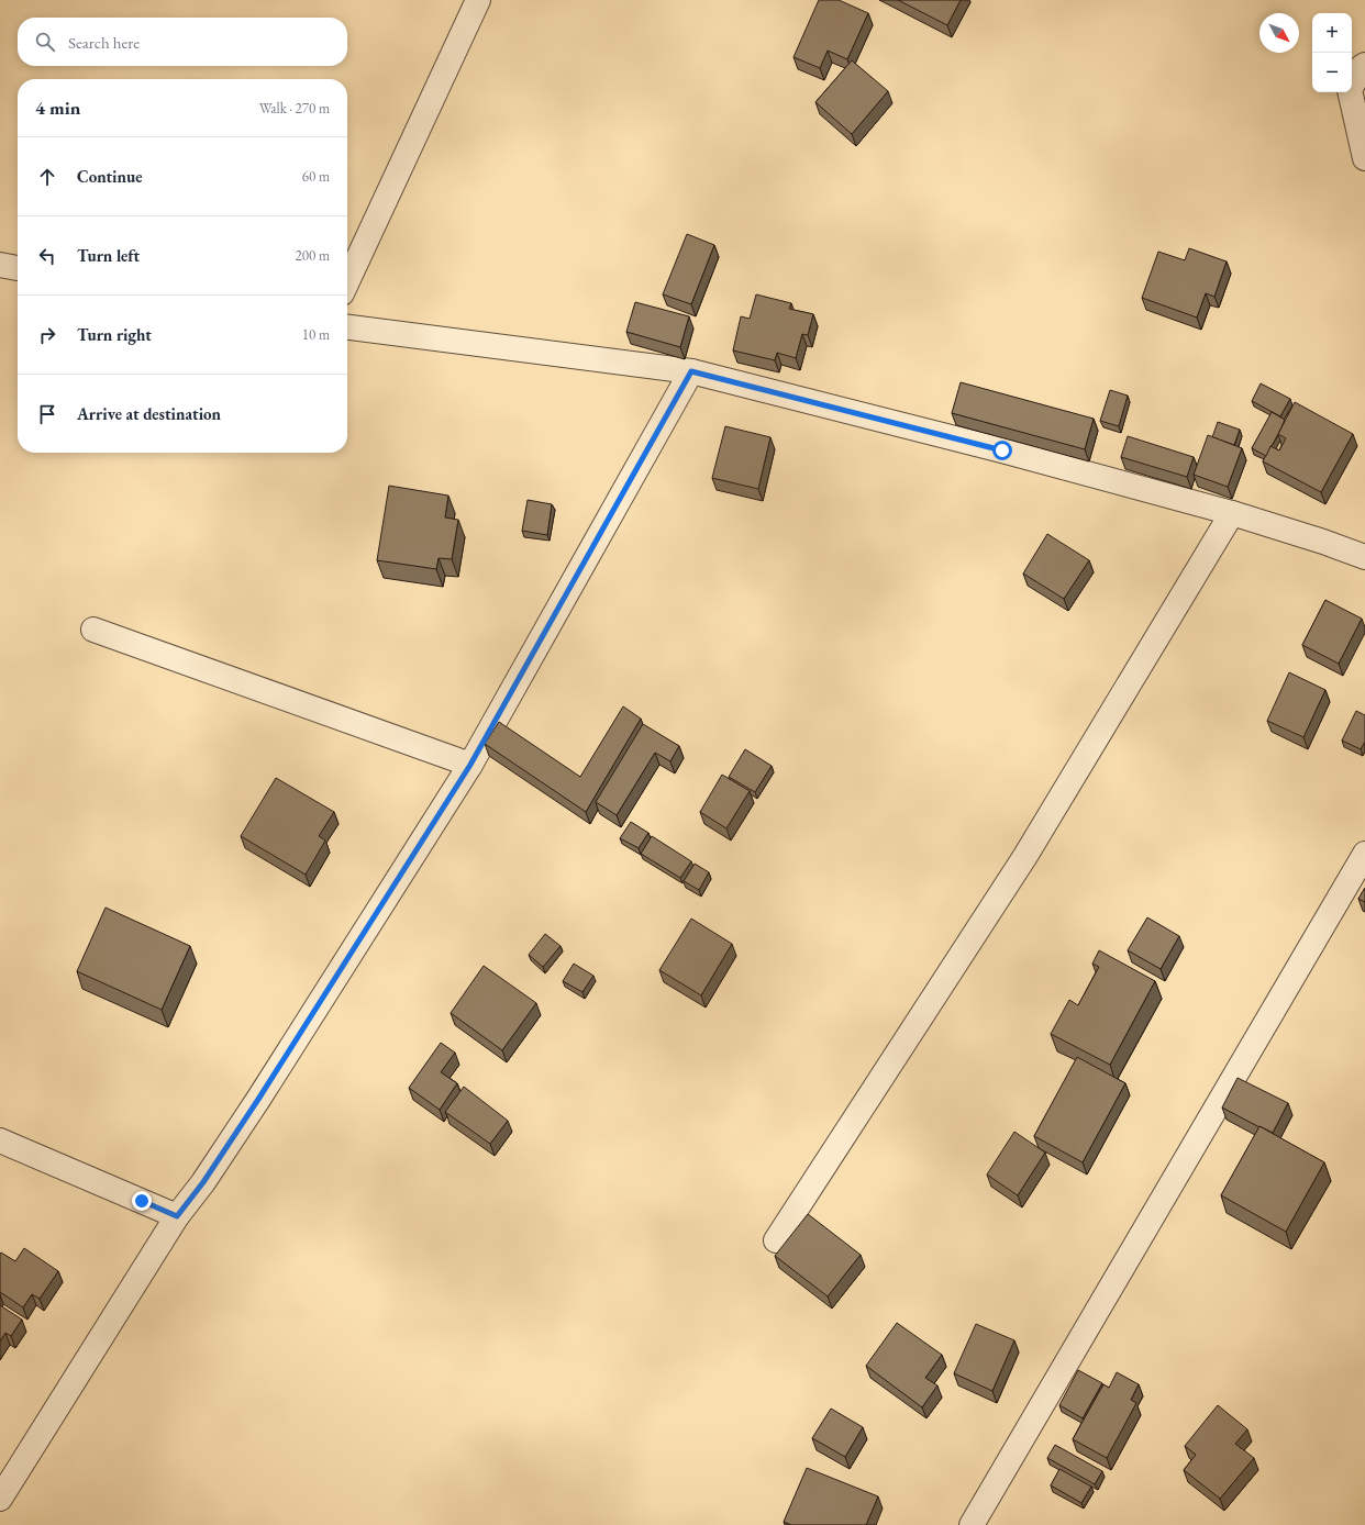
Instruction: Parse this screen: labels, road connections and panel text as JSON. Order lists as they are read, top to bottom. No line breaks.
{"north":"bottom right","page":{"map_buttons":["+","−"],"search":"Search here","heading":["4 min","Walk · 270 m"],"list":[["Continue","60 m"],["Turn left","200 m"],["Turn right","10 m"],"Arrive at destination"]}}
